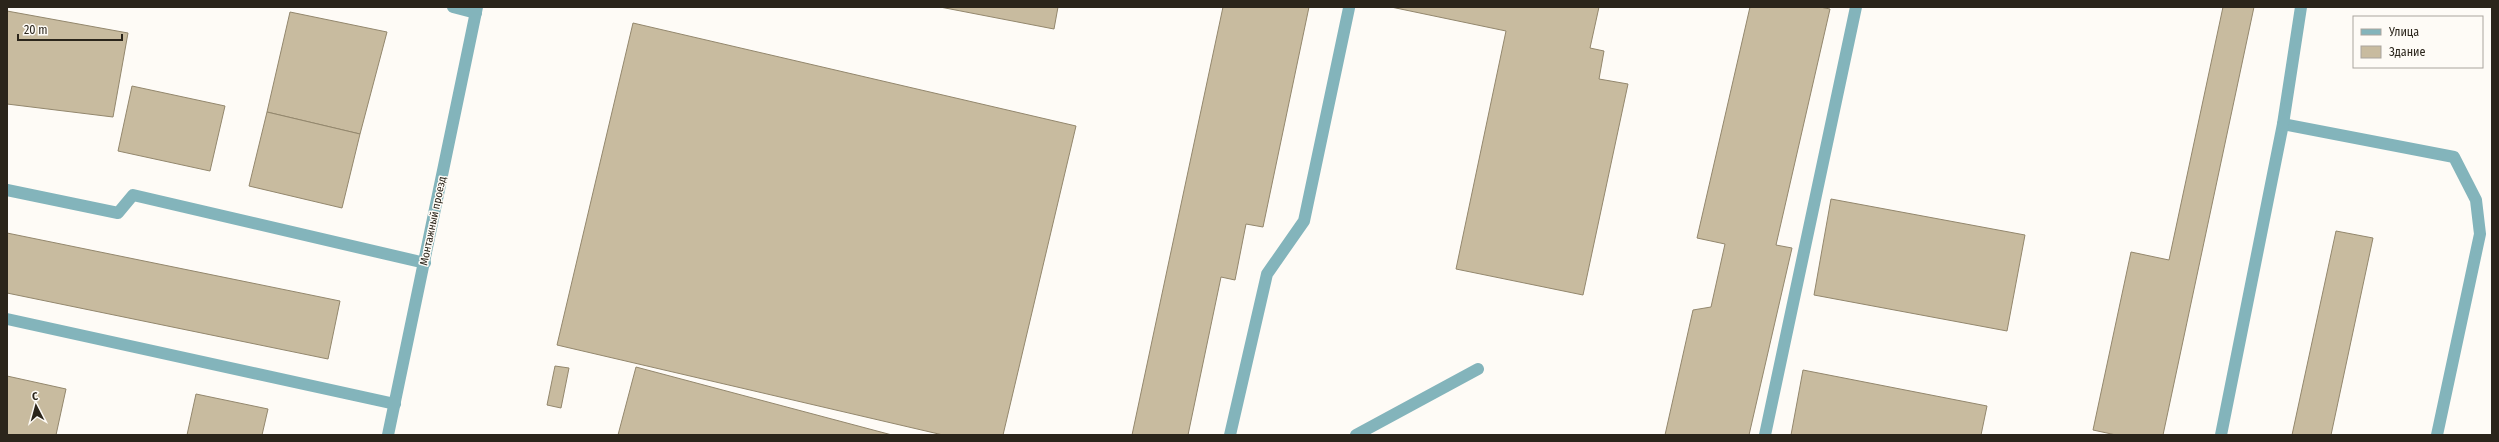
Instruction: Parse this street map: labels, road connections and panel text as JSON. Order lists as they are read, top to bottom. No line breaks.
{"streets":{"street":["Монтажный проезд"]},"legend":["Улица","Здание"],"scale_bar":"20 m","north":"top"}
